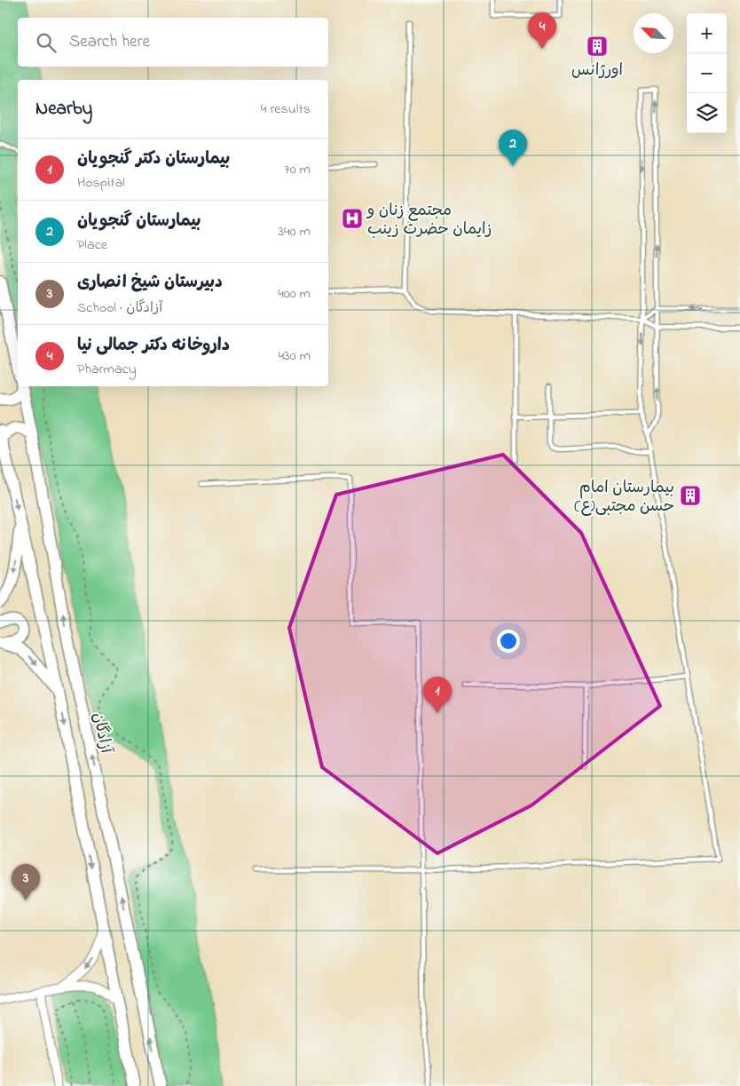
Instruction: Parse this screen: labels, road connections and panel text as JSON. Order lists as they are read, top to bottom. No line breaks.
{"streets":{"main road":["آزادگان"]},"places":{"building":["اورژانس","بیمارستان امام حسن مجتبی(ع)"],"hospital":["مجتمع زنان و زایمان حضرت زینب"]},"north":"top left","page":{"pins":["4","2","1","3"],"map_buttons":["+","−"],"search":"Search here","heading":["Nearby","4 results"],"list":[{"mark":"1","name":"بیمارستان دکتر گنجویان","note":"Hospital","value":"70 m"},{"mark":"2","name":"بیمارستان گنجویان","note":"Place","value":"340 m"},{"mark":"3","name":"دبیرستان شیخ انصاری","note":"School · آزادگان","value":"400 m"},{"mark":"4","name":"داروخانه دکتر جمالی نیا","note":"Pharmacy","value":"430 m"}]}}
